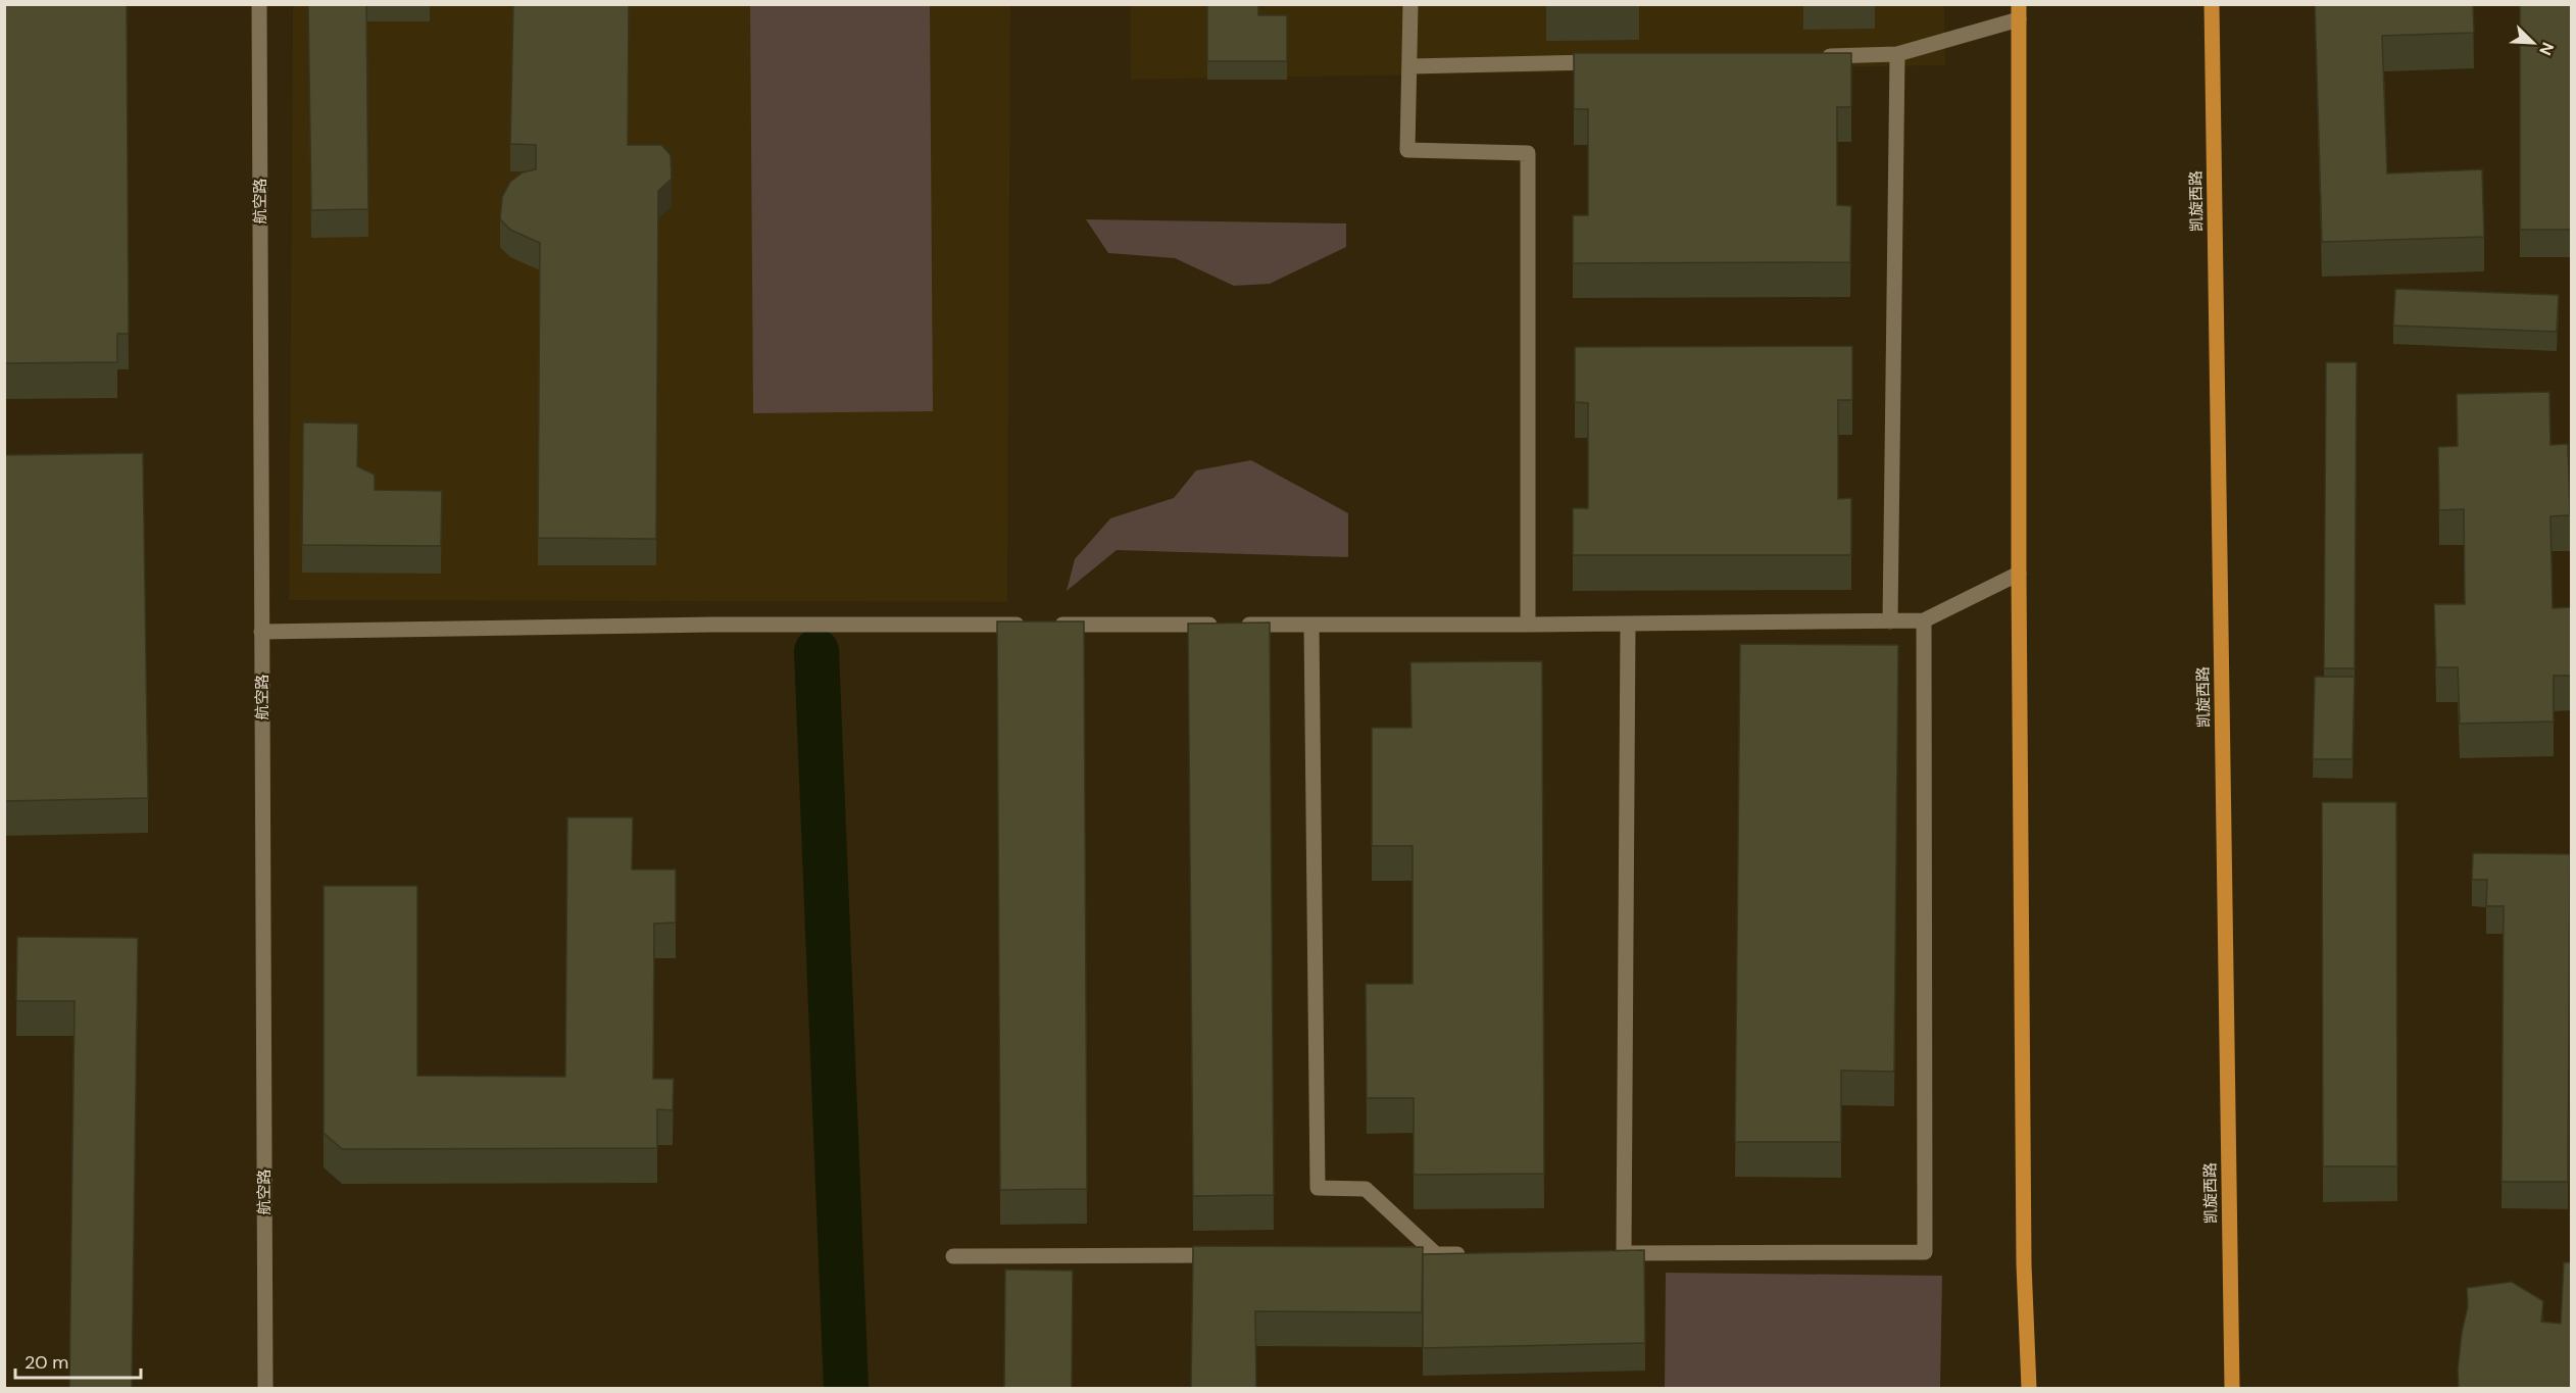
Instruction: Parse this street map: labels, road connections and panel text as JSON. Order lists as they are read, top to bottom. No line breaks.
{"streets":{"main road":["凯旋西路"],"street":["航空路"]},"scale_bar":"20 m","north":"bottom right"}
